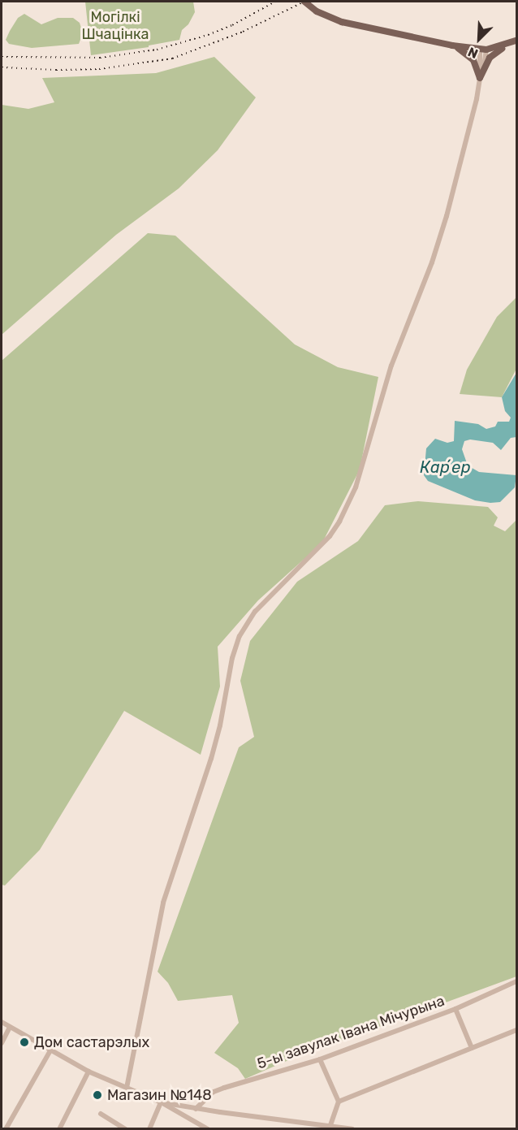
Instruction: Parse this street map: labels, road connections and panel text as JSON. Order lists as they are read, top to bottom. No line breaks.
{"streets":{"street":["5-ы завулак Івана Мічурына"]},"water":["Карʼер"],"parks":["Могілкі Шчацінка"],"places":["Дом састарэлых","Магазин №148"],"north":"bottom left"}
